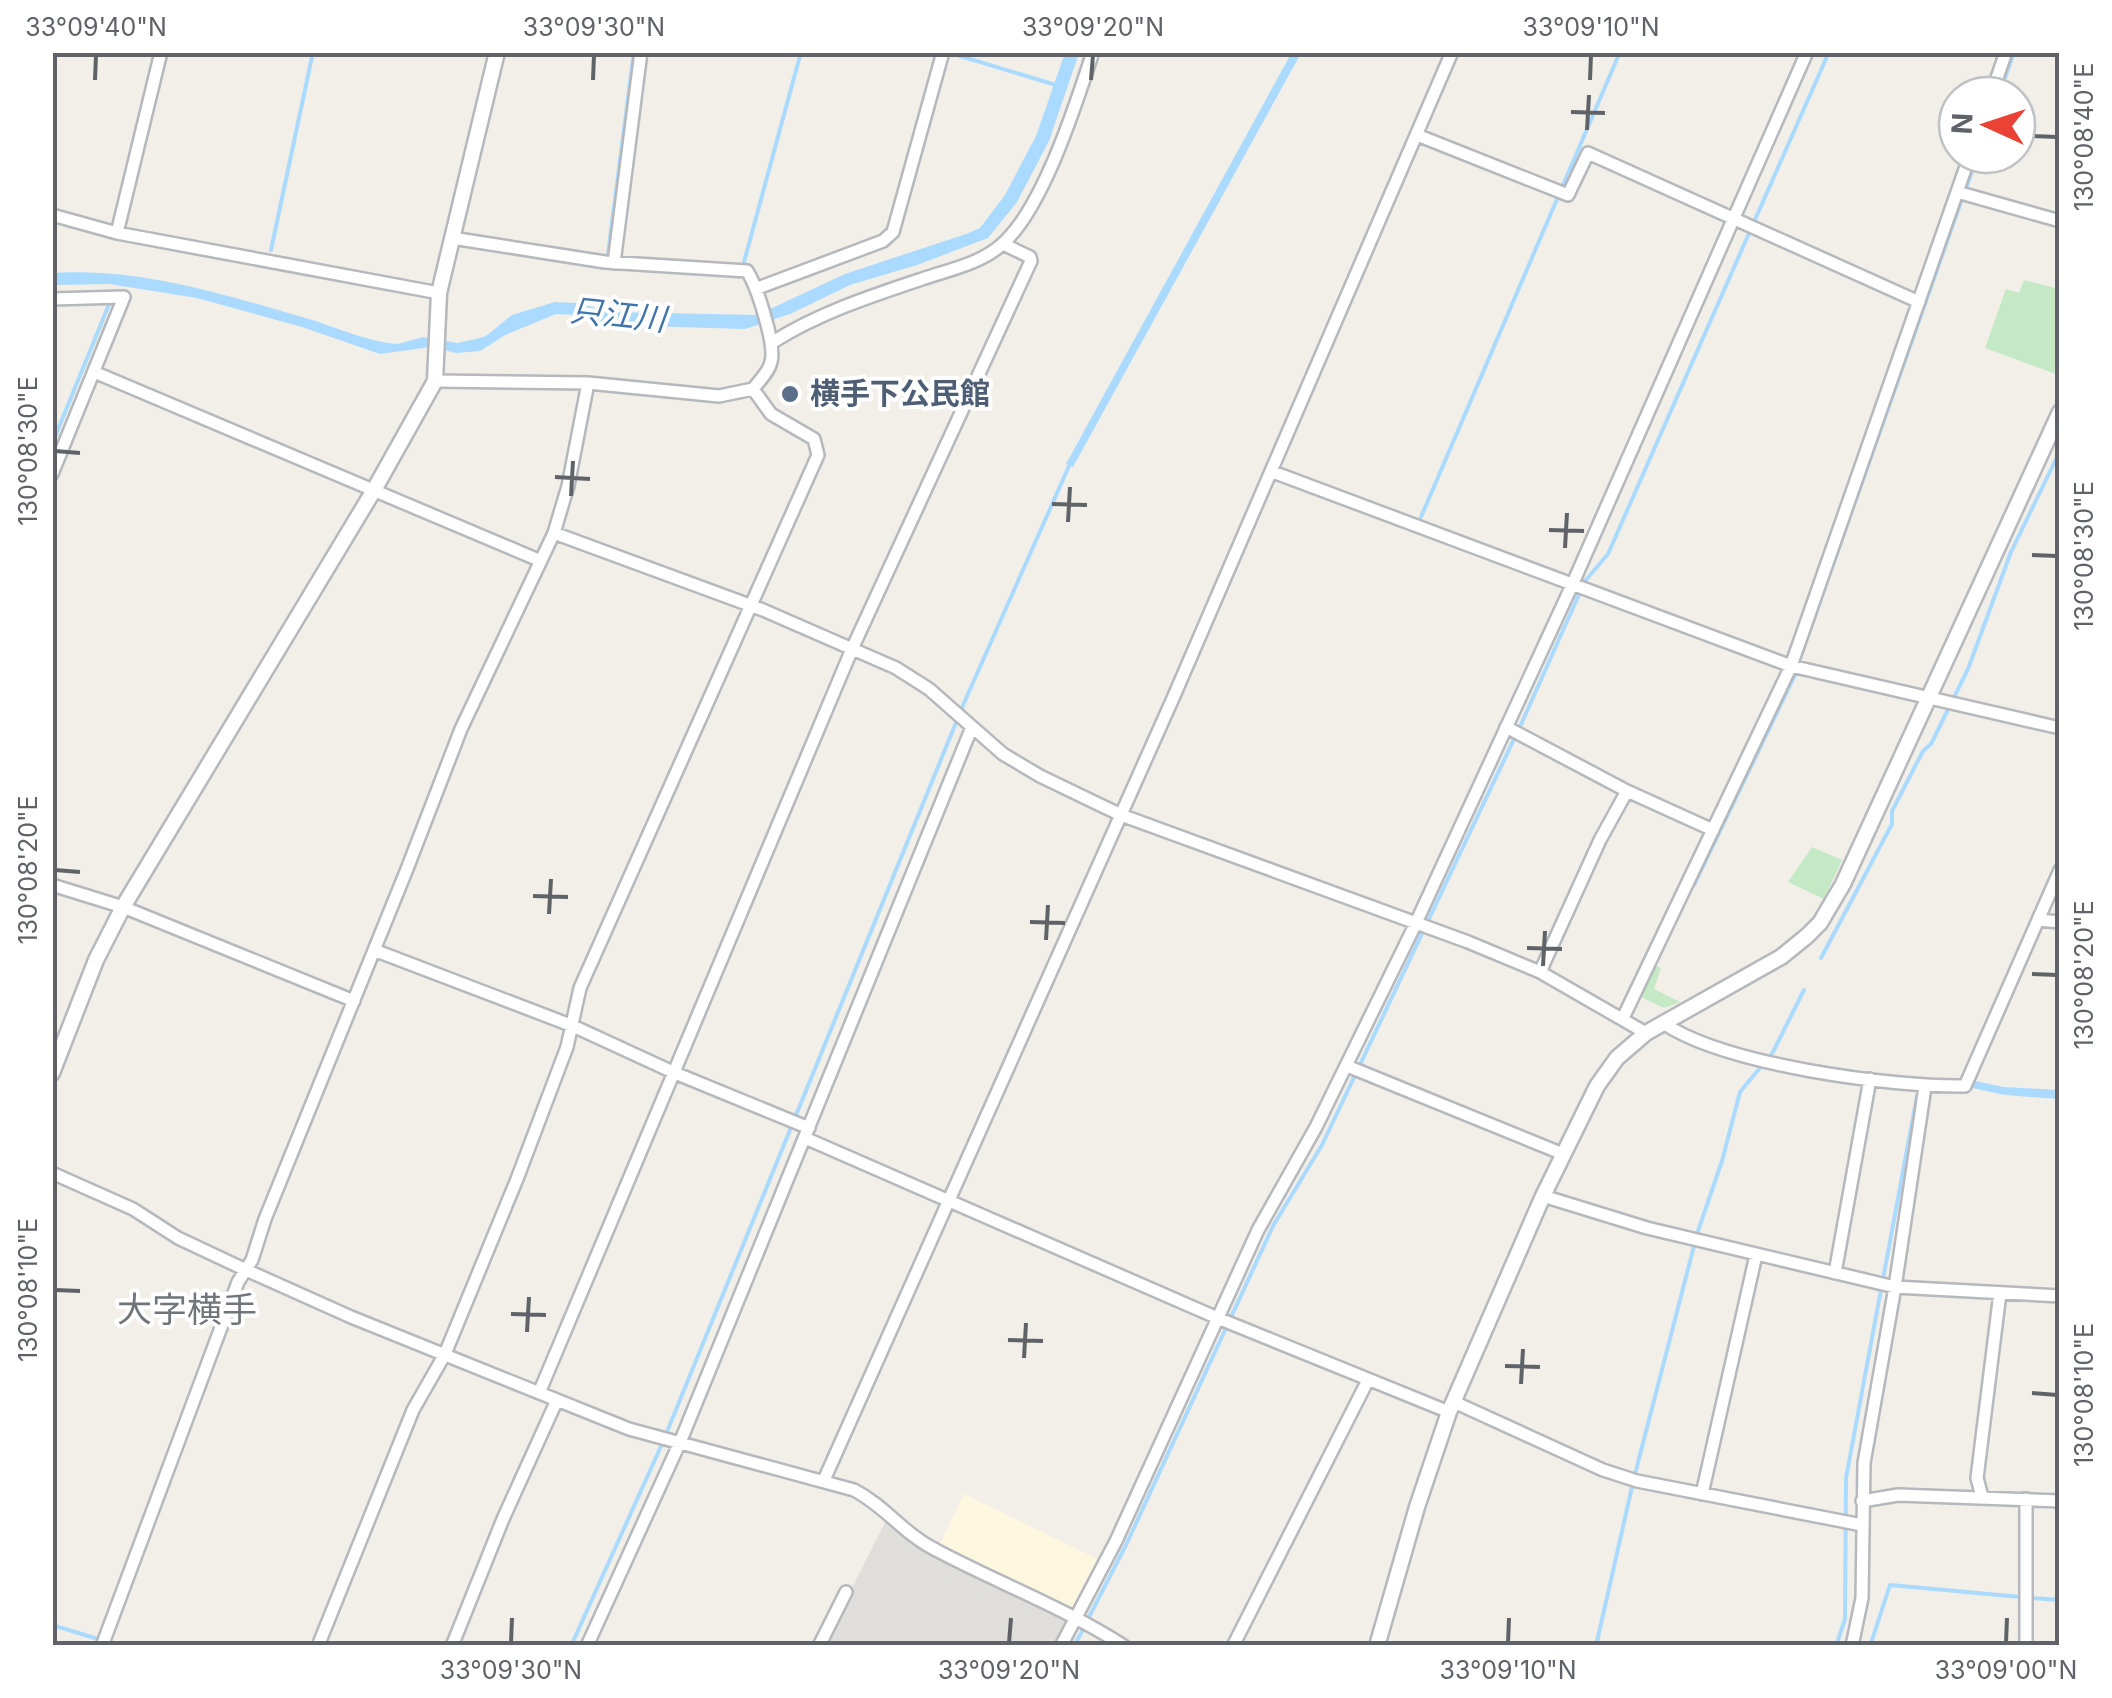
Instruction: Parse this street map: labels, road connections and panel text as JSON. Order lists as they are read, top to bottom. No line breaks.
{"districts":["大字横手"],"water":["只江川"],"places":["横手下公民館"],"north":"left","coordinates":["33°09'40\"N","33°09'30\"N","33°09'20\"N","33°09'10\"N","130°08'40\"E","130°08'30\"E","130°08'20\"E","130°08'10\"E","33°09'00\"N"]}
